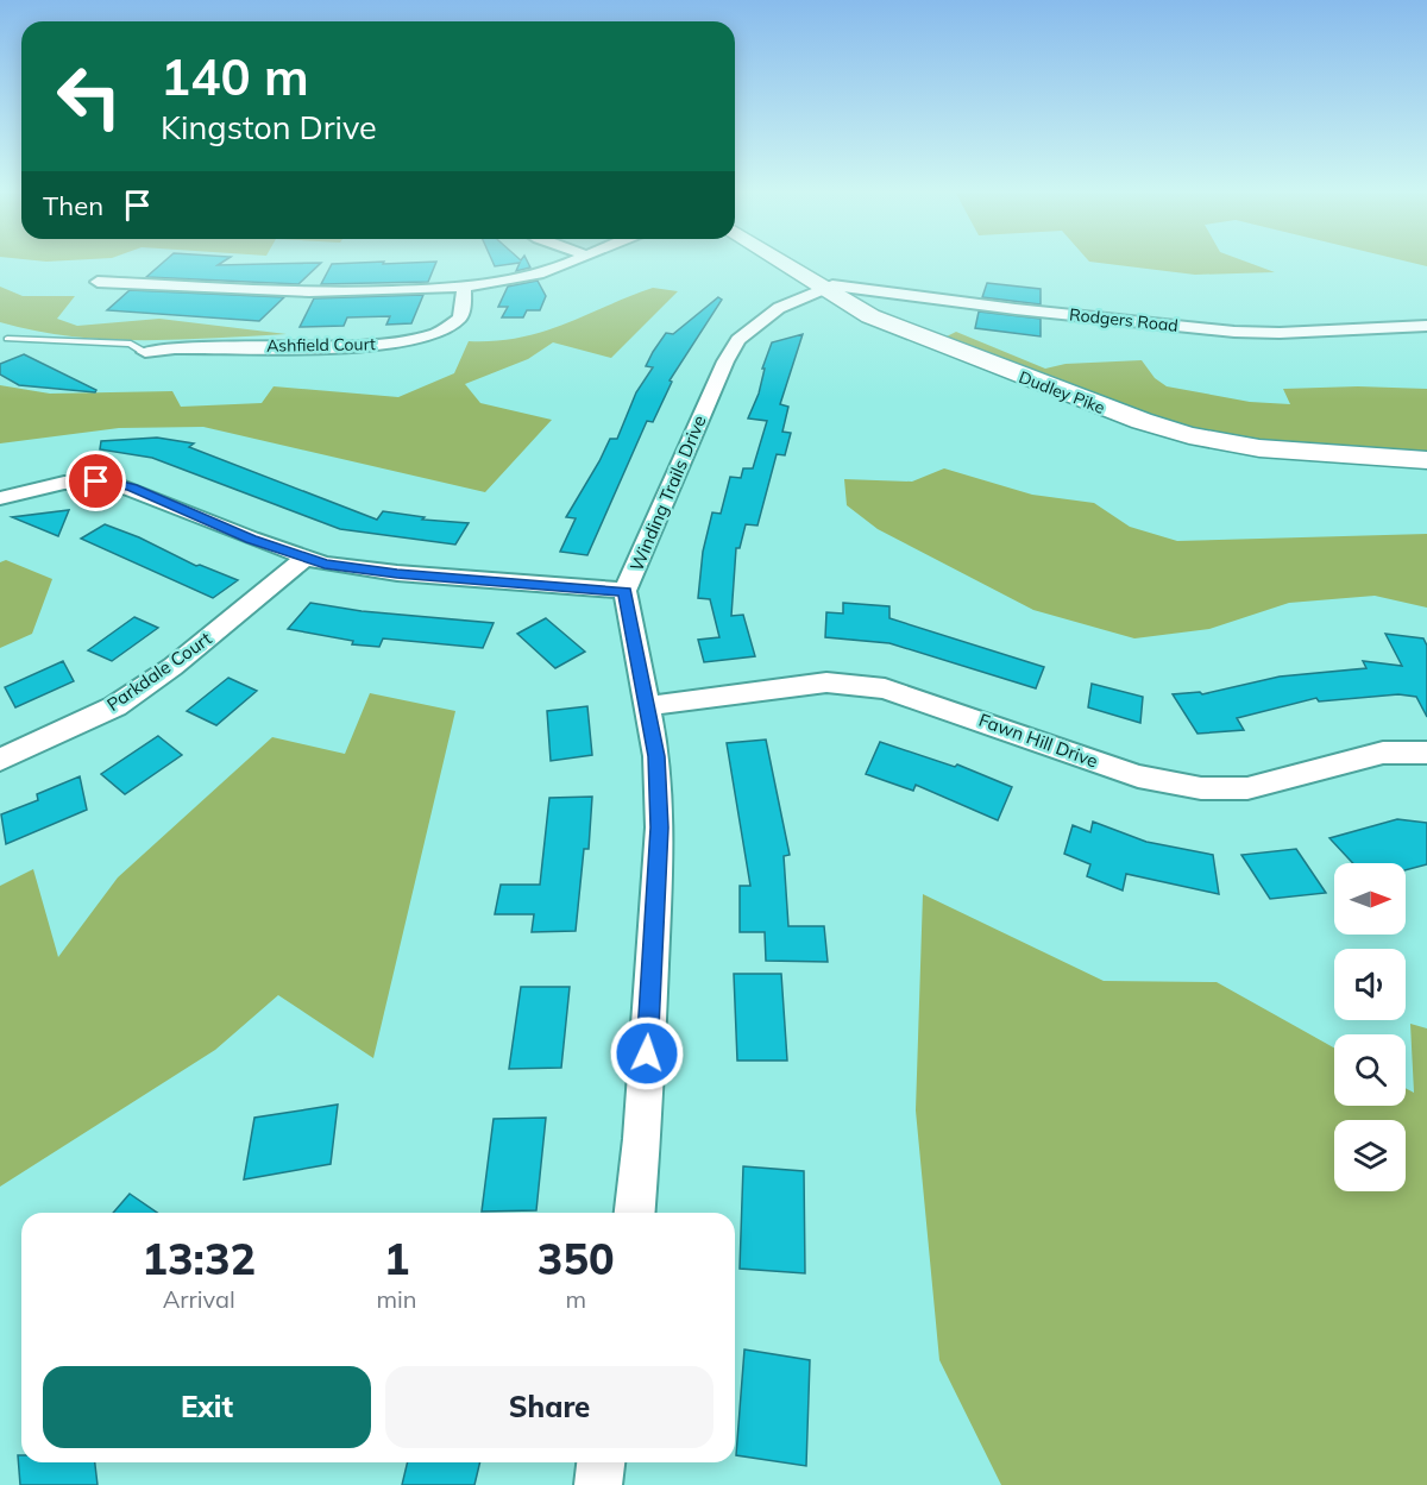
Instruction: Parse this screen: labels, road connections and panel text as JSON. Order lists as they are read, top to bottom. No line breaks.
{"streets":{"street":["Rodgers Road","Ashfield Court","Dudley Pike","Winding Trails Drive","Parkdale Court","Fawn Hill Drive"]},"crossings":[["Rodgers Road","Dudley Pike"],["Rodgers Road","Winding Trails Drive"],["Dudley Pike","Winding Trails Drive"],["Winding Trails Drive","Fawn Hill Drive"]],"north":"right","page":{"turn":["140 m","Kingston Drive"],"then":"Then","eta":["13:32","Arrival","1","min","350","m"],"buttons":["Exit","Share"]}}
